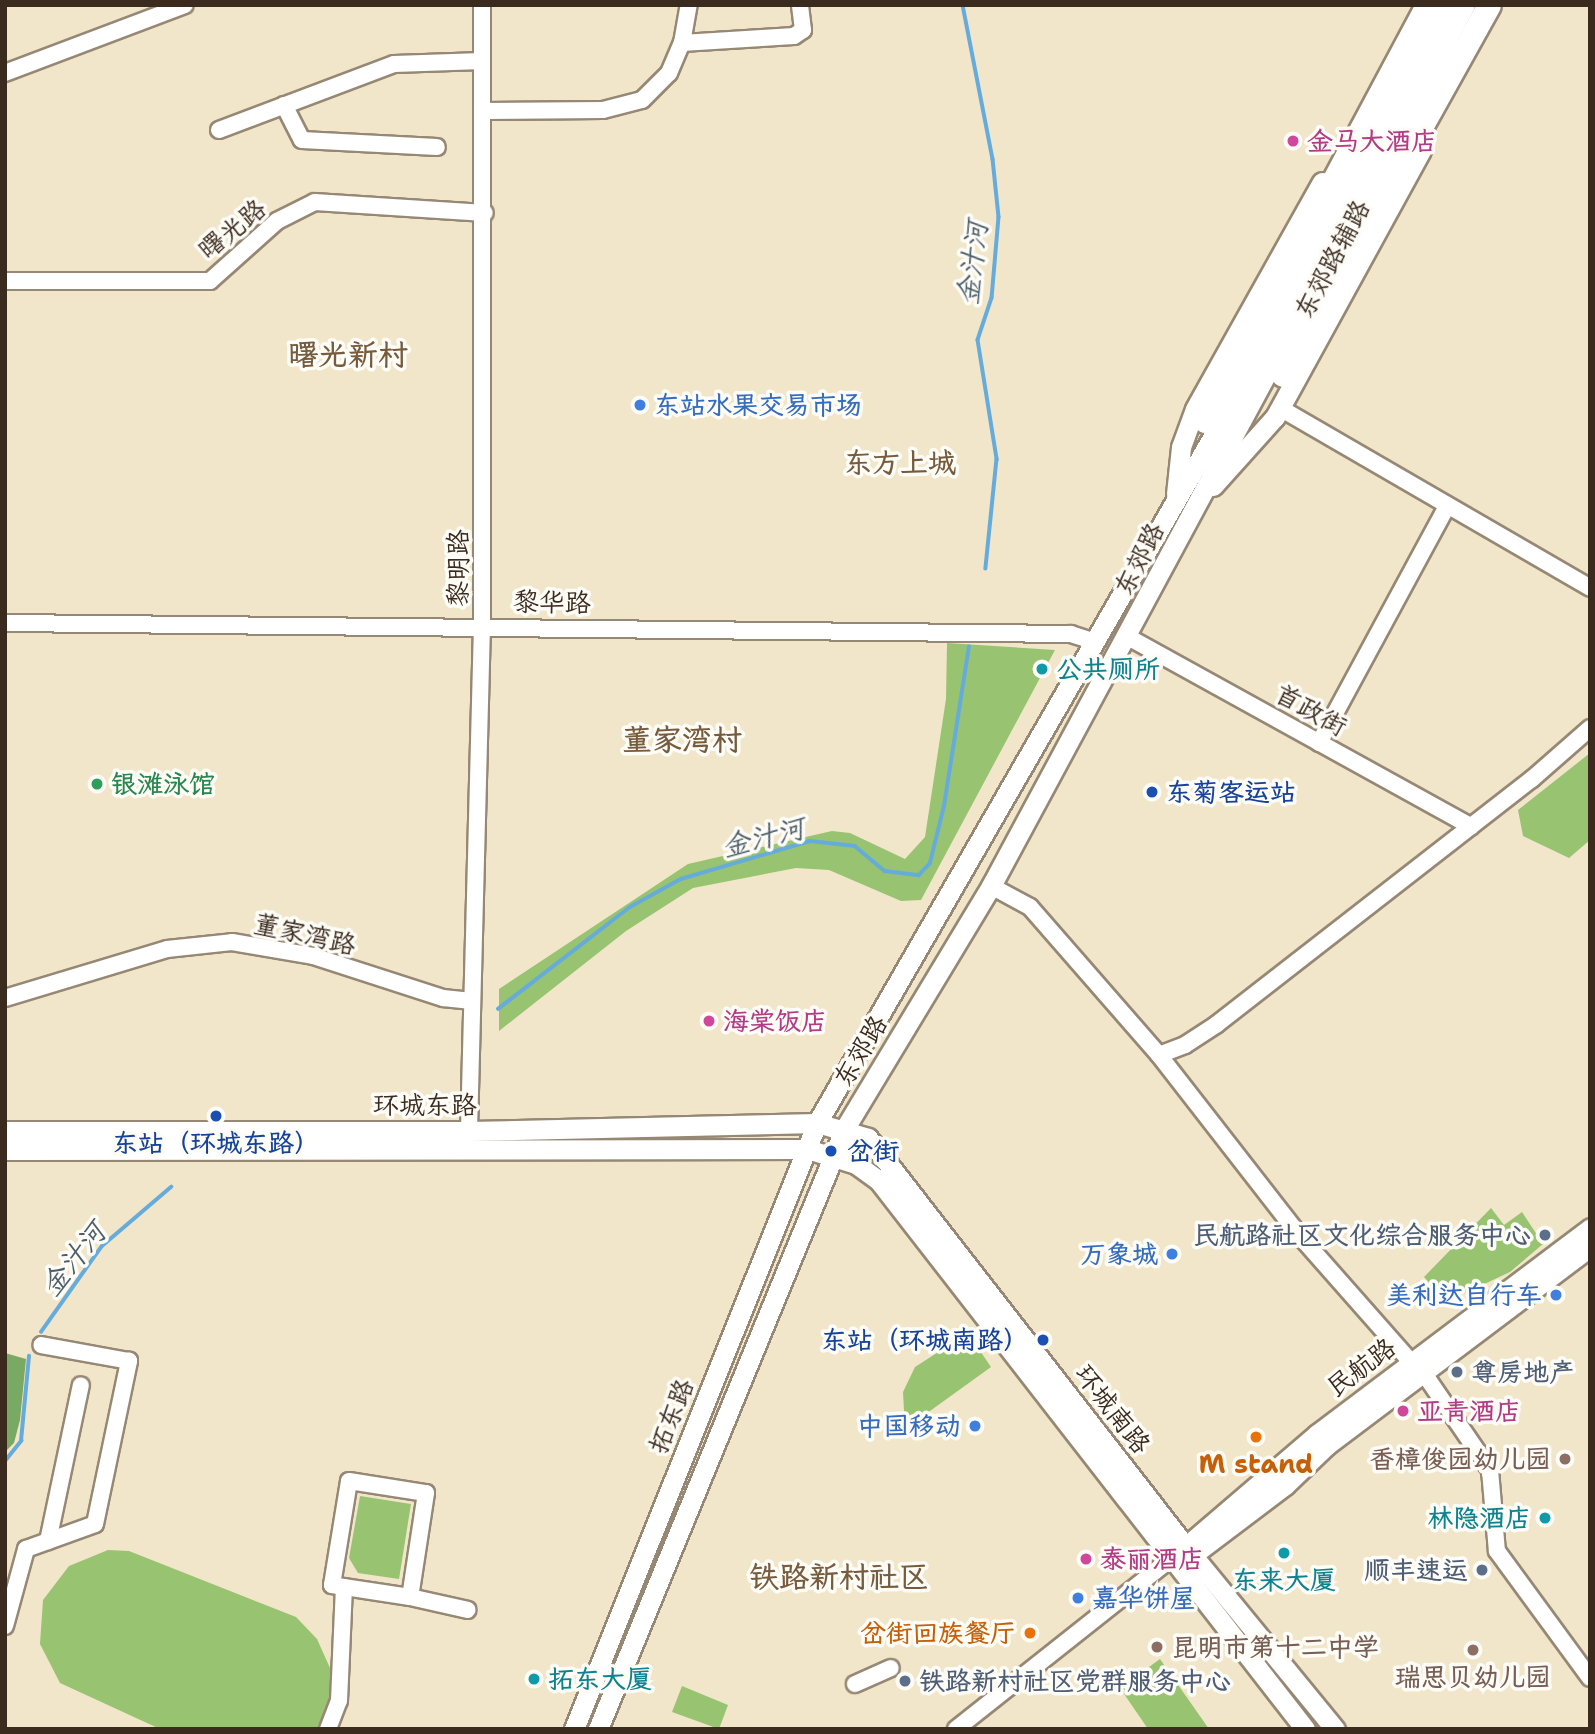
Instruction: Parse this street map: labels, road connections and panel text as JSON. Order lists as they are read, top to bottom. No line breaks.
{"streets":{"main road":["东郊路辅路","东郊路","环城东路","民航路","环城南路","拓东路"],"street":["曙光路","黎明路","黎华路","首政街","董家湾路"]},"crossings":[["曙光路","黎明路"],["东郊路辅路","东郊路"],["东郊路","黎华路"],["东郊路","首政街"],["东郊路","环城东路"],["东郊路","环城南路"],["东郊路","拓东路"],["黎明路","黎华路"],["黎明路","董家湾路"],["黎明路","环城东路"],["环城东路","环城南路"],["环城东路","拓东路"],["民航路","环城南路"],["环城南路","拓东路"]],"districts":["曙光新村","东方上城","董家湾村","铁路新村社区"],"water":["金汁河"],"places":["金马大酒店","东站水果交易市场","公共厕所","银滩泳馆","东菊客运站","海棠饭店","东站（环城东路）","岔街","民航路社区文化综合服务中心","万象城","美利达自行车","东站（环城南路）","尊房地产","亚青酒店","中国移动","M stand","香樟俊园幼儿园","林隐酒店","东来大厦","泰丽酒店","顺丰速运","嘉华饼屋","岔街回族餐厅","昆明市第十二中学","瑞思贝幼儿园","拓东大厦","铁路新村社区党群服务中心"]}
